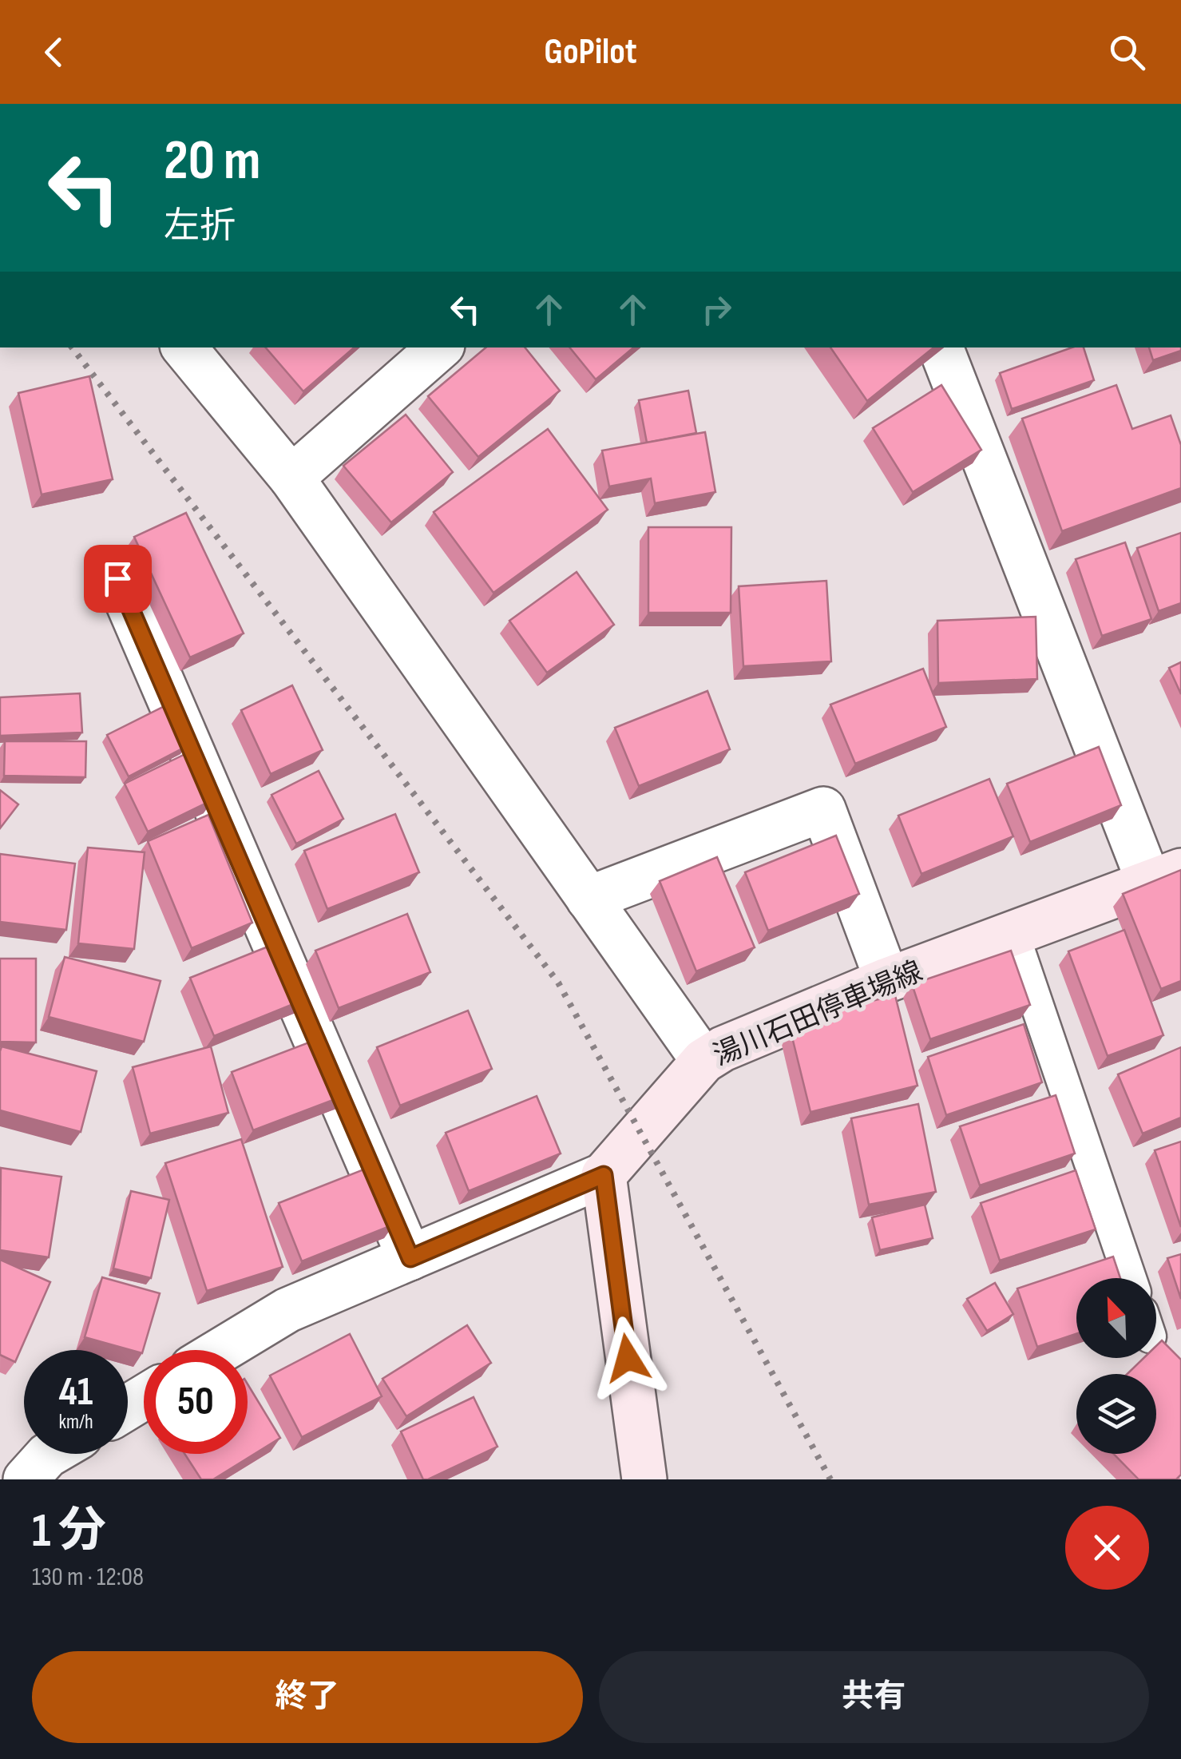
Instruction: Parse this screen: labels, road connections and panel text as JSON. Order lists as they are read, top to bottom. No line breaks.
{"streets":{"main road":["湯川石田停車場線"]},"north":"top left","page":{"header":"GoPilot","turn":["20 m","左折"],"speed":"41 km/h","limit":"50","heading":["1 分","130 m · 12:08"],"buttons":["終了","共有"]}}
